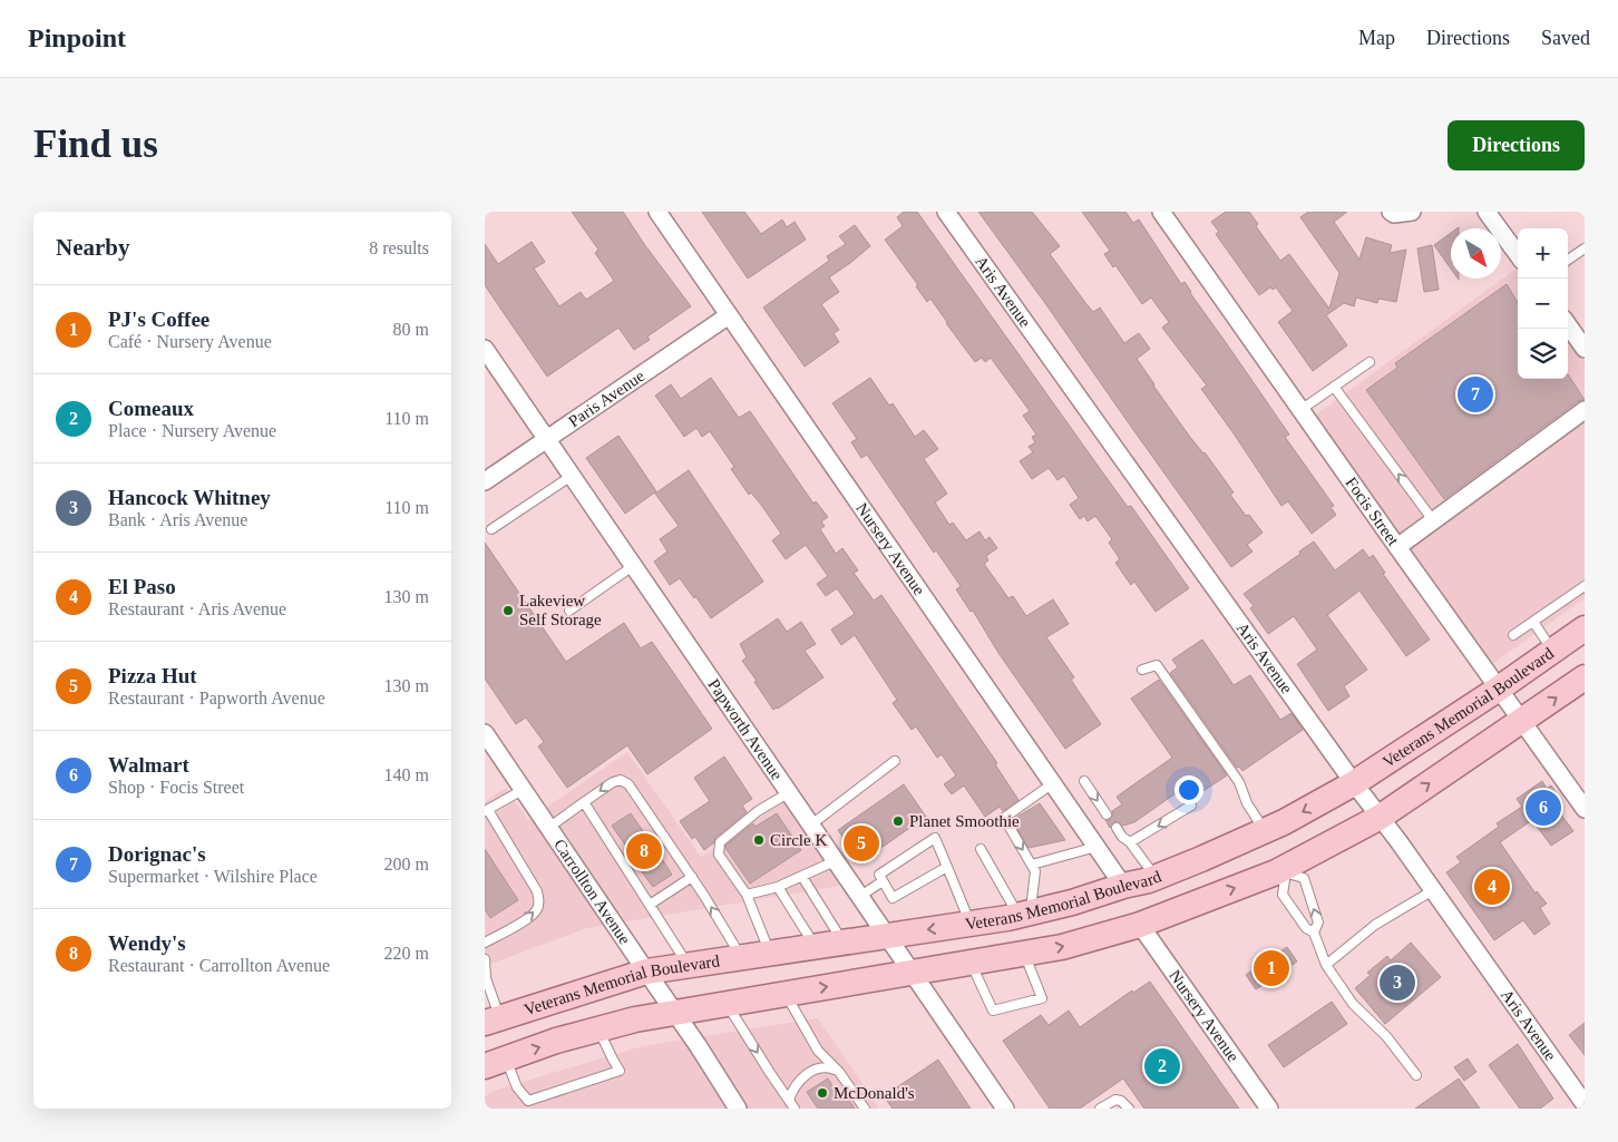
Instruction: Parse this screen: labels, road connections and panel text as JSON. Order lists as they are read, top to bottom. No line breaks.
{"streets":{"main road":["Veterans Memorial Boulevard"],"street":["Aris Avenue","Paris Avenue","Focis Street","Nursery Avenue","Papworth Avenue","Carrollton Avenue"]},"crossings":[["Aris Avenue","Veterans Memorial Boulevard"],["Paris Avenue","Nursery Avenue"],["Paris Avenue","Papworth Avenue"],["Focis Street","Veterans Memorial Boulevard"],["Nursery Avenue","Veterans Memorial Boulevard"],["Veterans Memorial Boulevard","Papworth Avenue"],["Veterans Memorial Boulevard","Carrollton Avenue"]],"places":["Lakeview Self Storage","Planet Smoothie","Circle K","McDonald's"],"north":"bottom right","page":{"header":"Pinpoint","nav":["Map","Directions","Saved"],"buttons":"Directions","title":"Find us","heading":["Nearby","8 results"],"map_buttons":["+","−"],"list":[{"mark":"1","name":"PJ's Coffee","note":"Café · Nursery Avenue","value":"80 m"},{"mark":"2","name":"Comeaux","note":"Place · Nursery Avenue","value":"110 m"},{"mark":"3","name":"Hancock Whitney","note":"Bank · Aris Avenue","value":"110 m"},{"mark":"4","name":"El Paso","note":"Restaurant · Aris Avenue","value":"130 m"},{"mark":"5","name":"Pizza Hut","note":"Restaurant · Papworth Avenue","value":"130 m"},{"mark":"6","name":"Walmart","note":"Shop · Focis Street","value":"140 m"},{"mark":"7","name":"Dorignac's","note":"Supermarket · Wilshire Place","value":"200 m"},{"mark":"8","name":"Wendy's","note":"Restaurant · Carrollton Avenue","value":"220 m"}],"pins":["7","6","5","8","4","1","3","2"]}}
